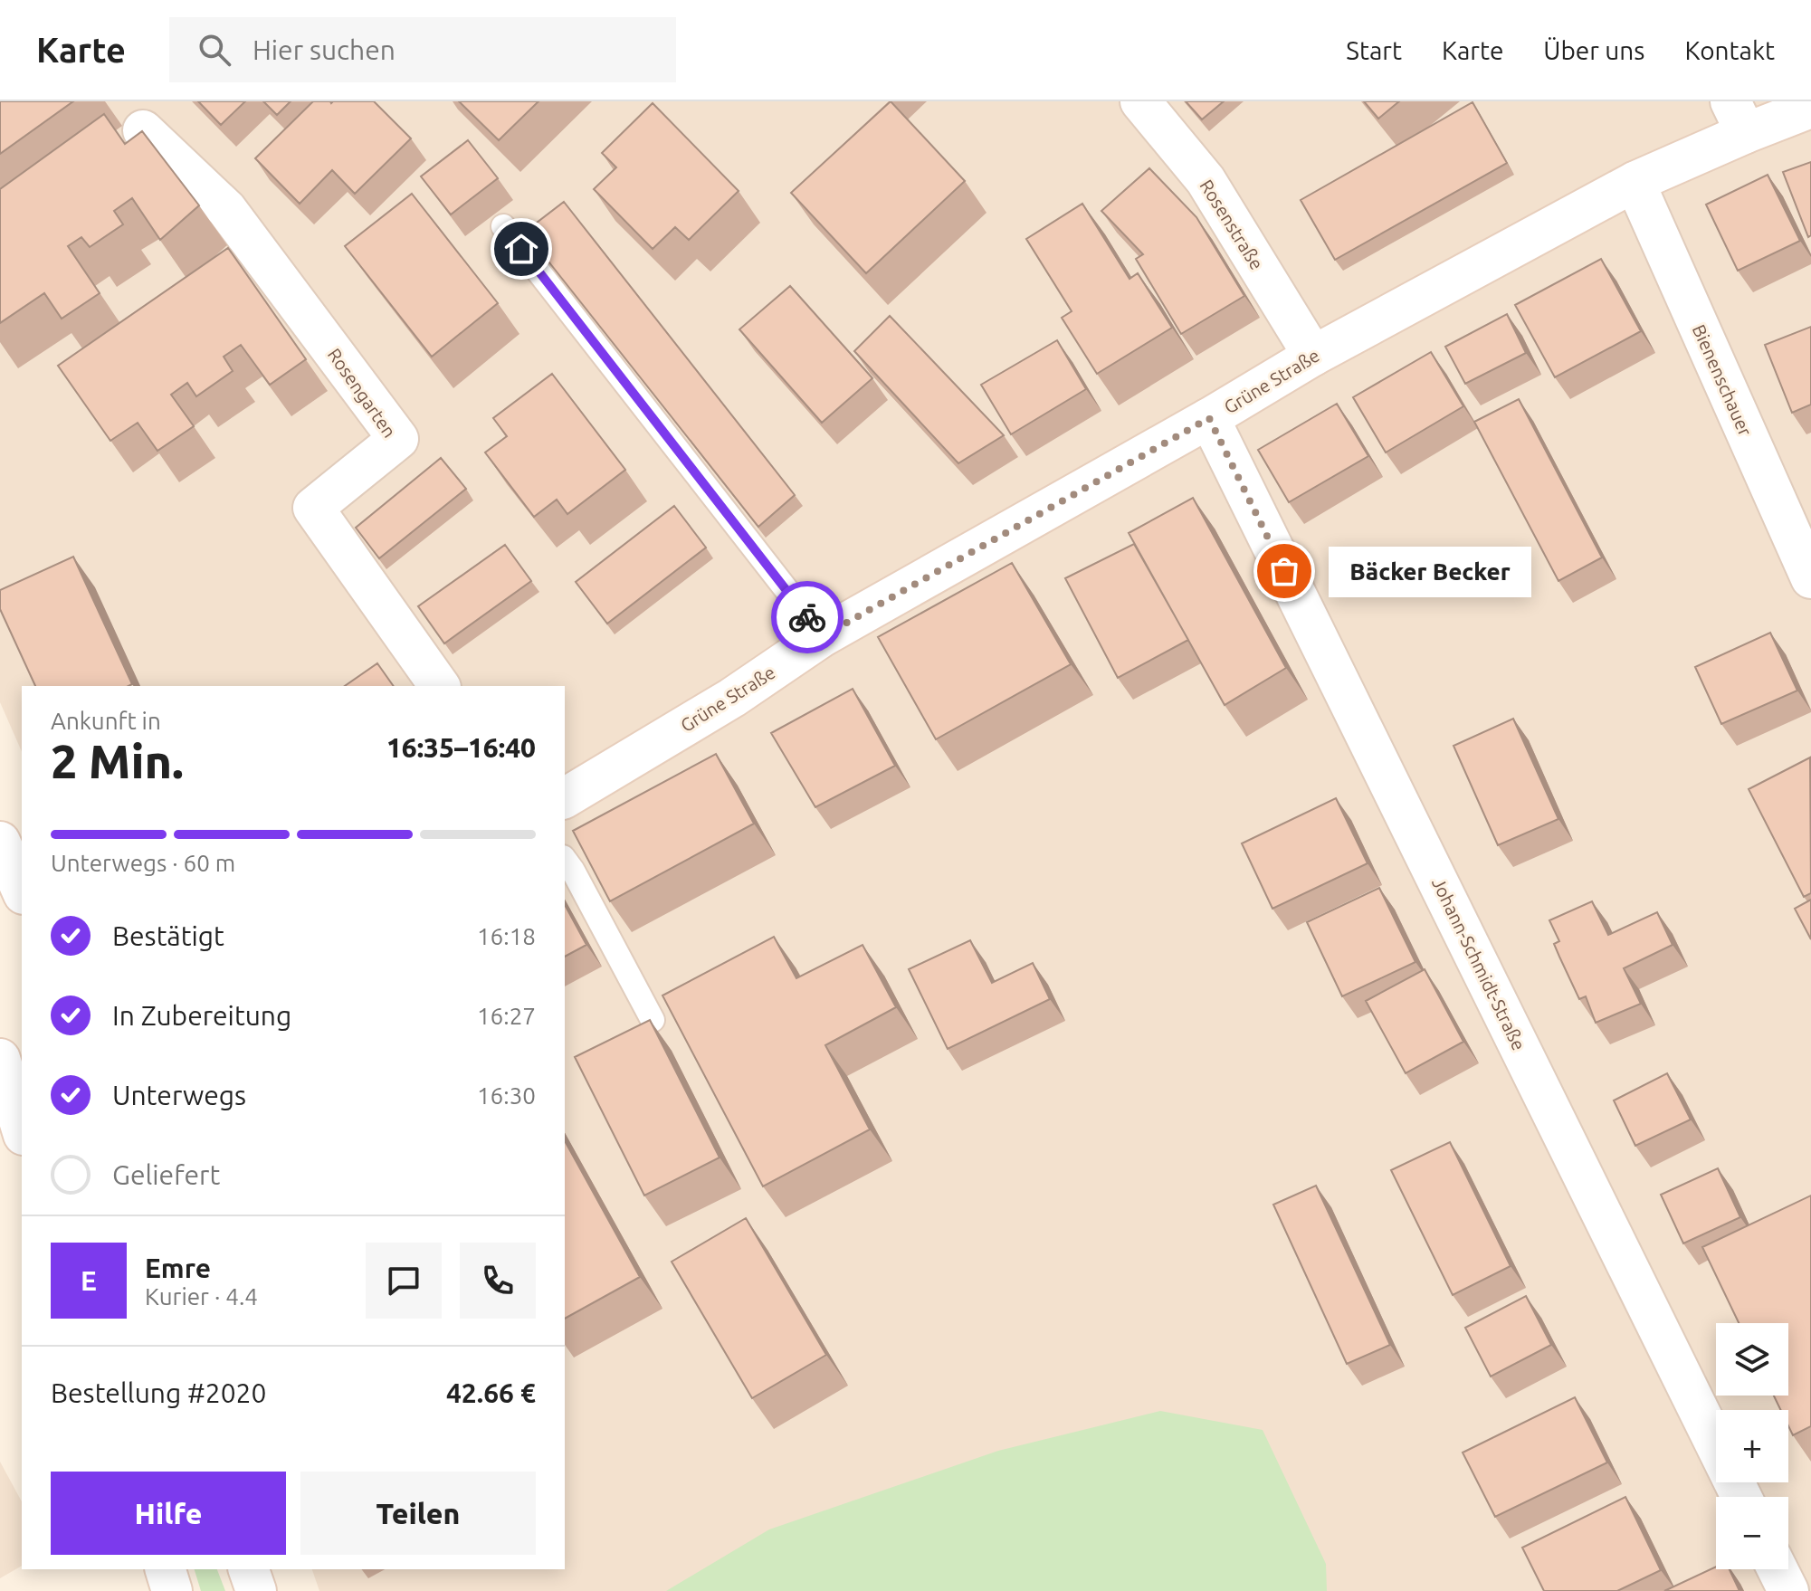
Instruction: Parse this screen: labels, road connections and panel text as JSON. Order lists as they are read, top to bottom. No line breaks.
{"streets":{"street":["Rosenstraße","Bienenschauer","Grüne Straße","Rosengarten","Johann-Schmidt-Straße"]},"crossings":[["Rosenstraße","Grüne Straße"],["Bienenschauer","Grüne Straße"],["Grüne Straße","Johann-Schmidt-Straße"]],"places":["Bäcker Becker"],"page":{"header":"Karte","search":"Hier suchen","nav":["Start","Karte","Über uns","Kontakt"],"bubble":"Bäcker Becker","heading":["2 Min.","Ankunft in","16:35–16:40"],"panel":["Emre","Kurier · 4.4","Bestellung #2020","42.66 €"],"bar":"Unterwegs · 60 m","list":[["Bestätigt","16:18"],["In Zubereitung","16:27"],["Unterwegs","16:30"],"Geliefert"],"round":"E","map_buttons":["+","−"],"buttons":["Hilfe","Teilen"]}}
